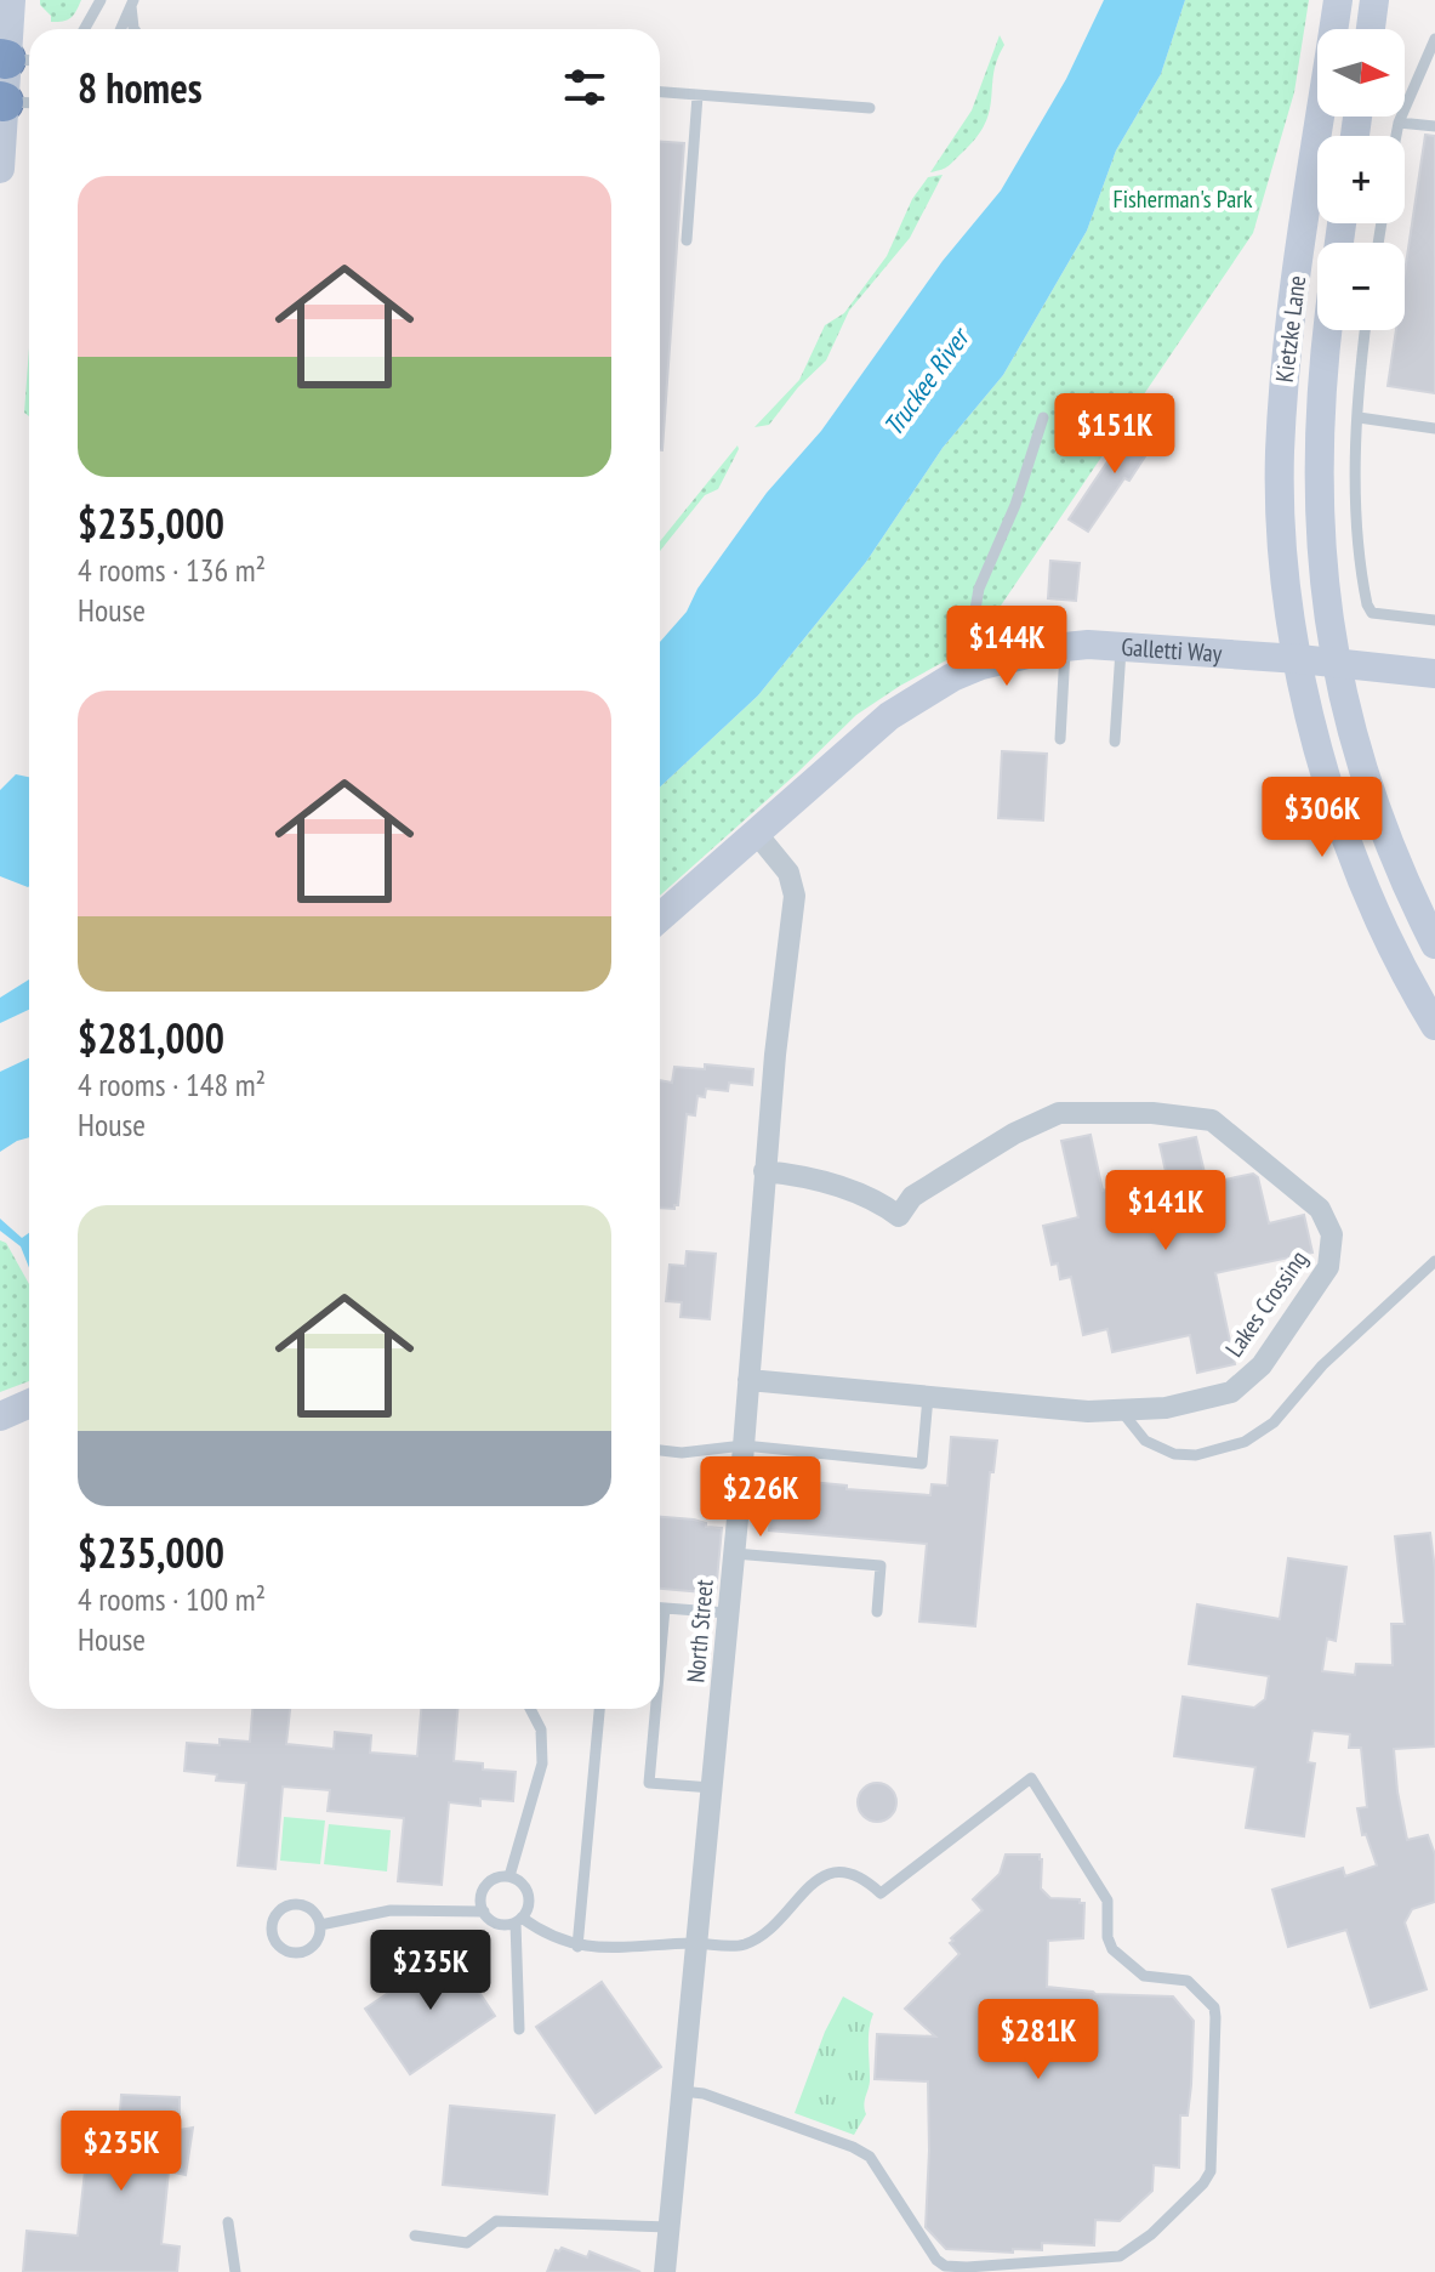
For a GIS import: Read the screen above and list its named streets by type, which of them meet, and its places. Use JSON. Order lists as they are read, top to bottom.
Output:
{
  "streets": {
    "main road": ["Kietzke Lane", "Galletti Way"],
    "street": ["Lakes Crossing", "North Street"]
  },
  "crossings": [
    ["Kietzke Lane", "Galletti Way"],
    ["Galletti Way", "North Street"],
    ["Lakes Crossing", "North Street"]
  ],
  "water": ["Truckee River"],
  "parks": ["Fisherman's Park"],
  "north": "right",
  "page": {
    "map_buttons": ["+", "−"],
    "heading": "8 homes",
    "list": [
      {
        "name": "$235,000",
        "note": "4 rooms · 136 m² · House"
      },
      {
        "name": "$281,000",
        "note": "4 rooms · 148 m² · House"
      },
      {
        "name": "$235,000",
        "note": "4 rooms · 100 m² · House"
      }
    ],
    "price": [
      "$151K",
      "$144K",
      "$306K",
      "$141K",
      "$226K",
      "$235K",
      "$281K",
      "$235K"
    ]
  }
}
